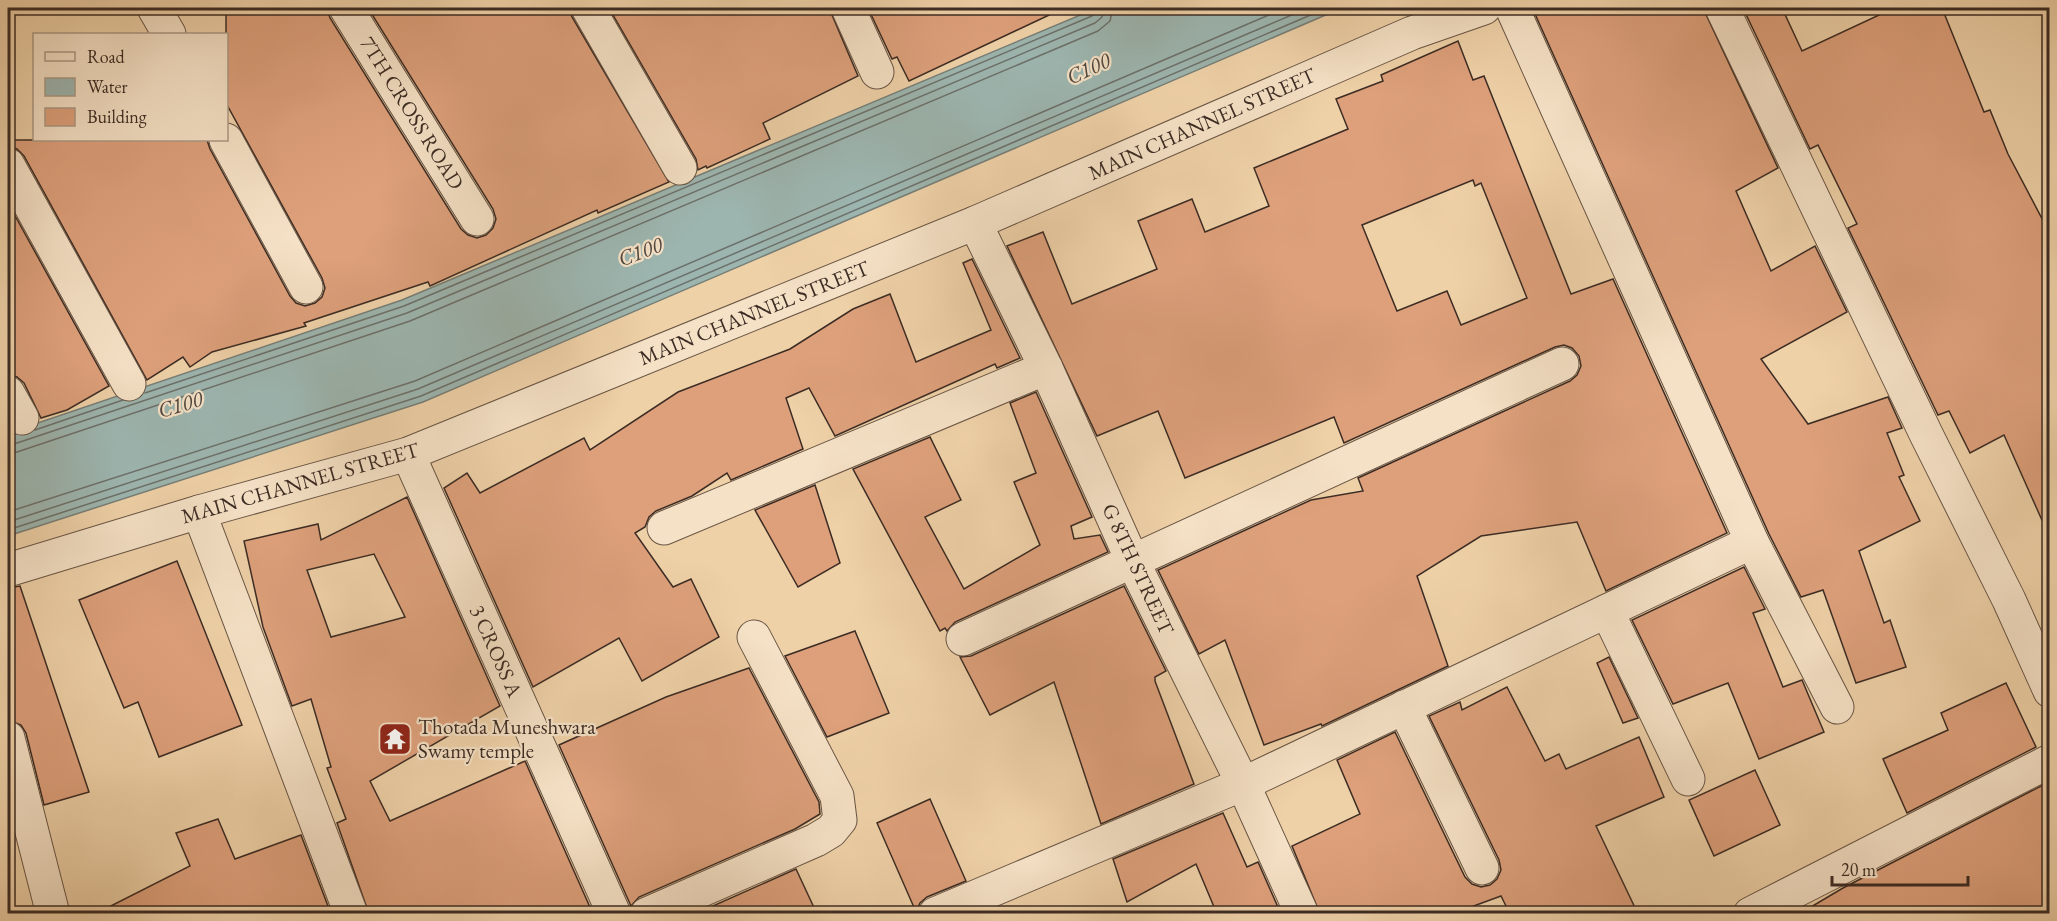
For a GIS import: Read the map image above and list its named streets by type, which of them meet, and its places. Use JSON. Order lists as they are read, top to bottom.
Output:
{
  "streets": {
    "street": [
      "7TH CROSS ROAD",
      "MAIN CHANNEL STREET",
      "G 8TH STREET",
      "3 CROSS A"
    ]
  },
  "crossings": [
    ["MAIN CHANNEL STREET", "G 8TH STREET"],
    ["MAIN CHANNEL STREET", "3 CROSS A"]
  ],
  "water": ["C100"],
  "places": {
    "temple": ["Thotada Muneshwara Swamy temple"]
  },
  "legend": ["Road", "Water", "Building"],
  "scale_bar": "20 m"
}
